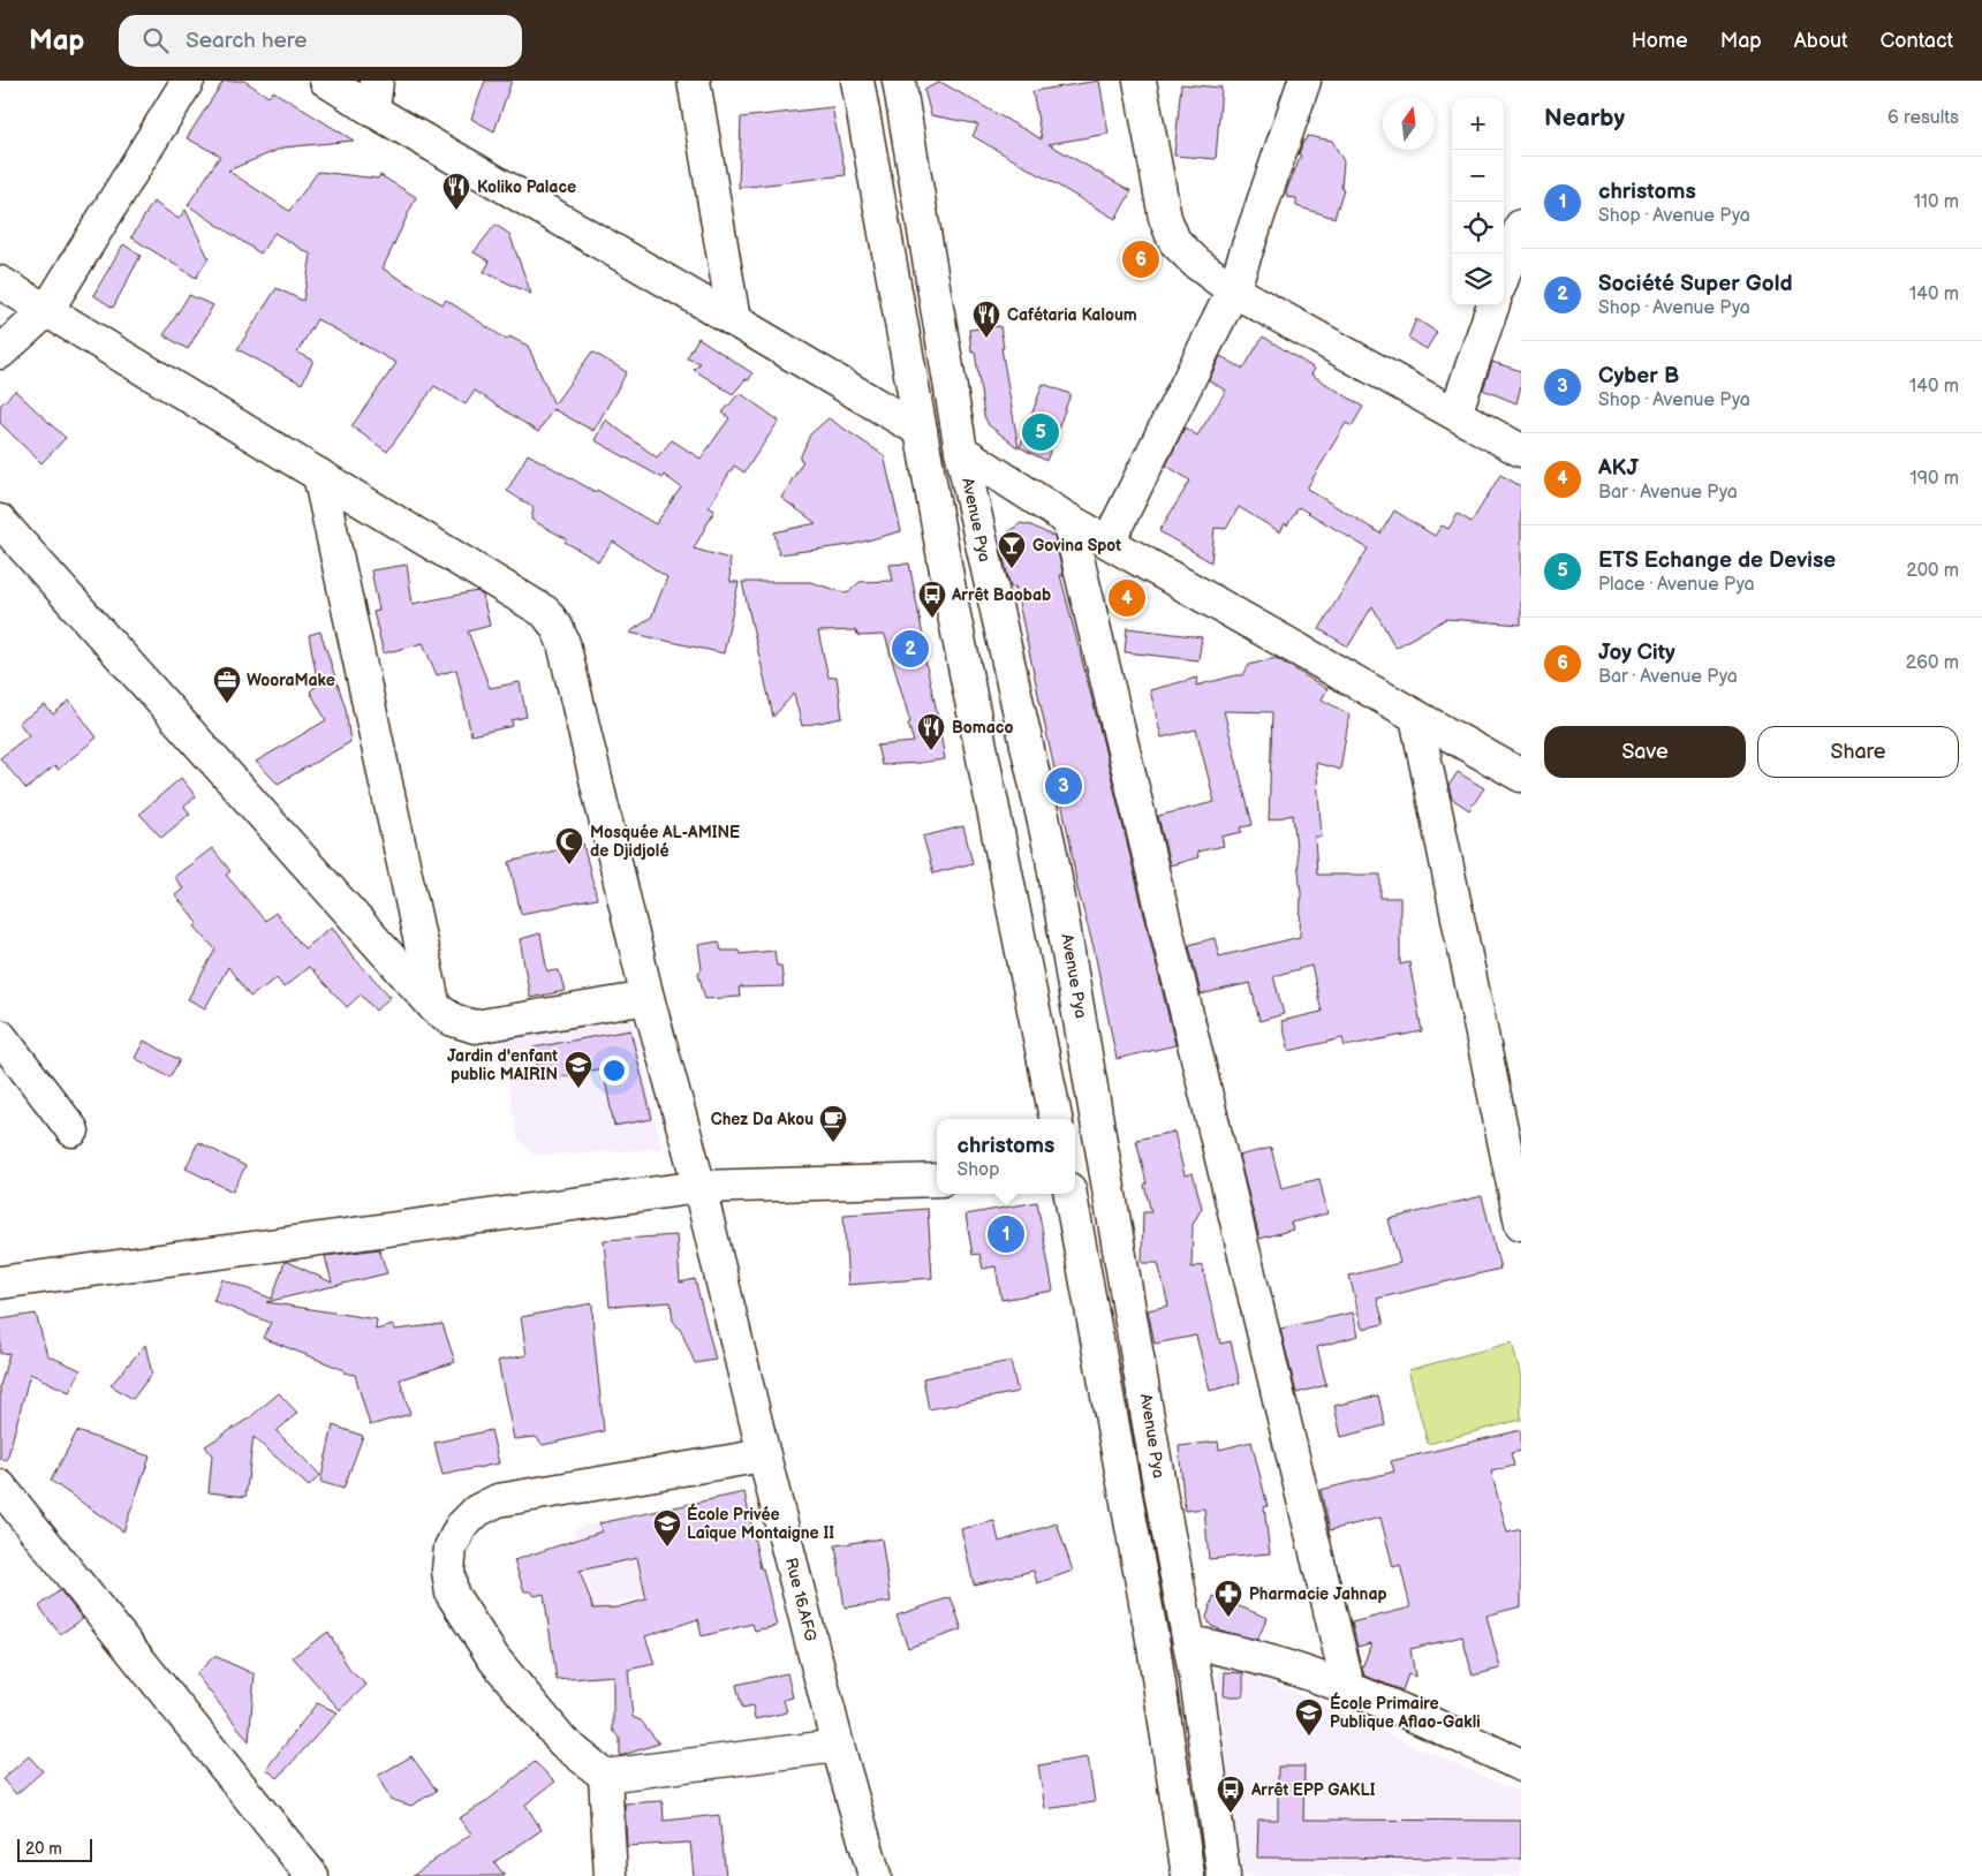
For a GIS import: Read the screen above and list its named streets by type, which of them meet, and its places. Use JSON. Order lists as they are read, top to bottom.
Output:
{
  "streets": {
    "street": ["Avenue Pya", "Rue 16.AFG"]
  },
  "places": {
    "restaurant": ["Koliko Palace", "Cafétaria Kaloum", "Bomaco"],
    "bar": ["Govina Spot"],
    "bus stop": ["Arrêt Baobab", "Arrêt EPP GAKLI"],
    "office": ["WooraMake"],
    "mosque": ["Mosquée AL-AMINE de Djidjolé"],
    "school or university": ["Jardin d'enfant public MAIRIN", "École Privée Laîque Montaigne II", "École Primaire Publique Aflao-Gakli"],
    "cafe": ["Chez Da Akou"],
    "pharmacy": ["Pharmacie Jahnap"]
  },
  "scale_bar": "20 m",
  "north": "top",
  "page": {
    "header": "Map",
    "search": "Search here",
    "nav": [
      "Home",
      "Map",
      "About",
      "Contact"
    ],
    "heading": ["Nearby", "6 results"],
    "map_buttons": ["+", "−"],
    "list": [
      {
        "mark": "1",
        "name": "christoms",
        "note": "Shop · Avenue Pya",
        "value": "110 m"
      },
      {
        "mark": "2",
        "name": "Société Super Gold",
        "note": "Shop · Avenue Pya",
        "value": "140 m"
      },
      {
        "mark": "3",
        "name": "Cyber B",
        "note": "Shop · Avenue Pya",
        "value": "140 m"
      },
      {
        "mark": "4",
        "name": "AKJ",
        "note": "Bar · Avenue Pya",
        "value": "190 m"
      },
      {
        "mark": "5",
        "name": "ETS Echange de Devise",
        "note": "Place · Avenue Pya",
        "value": "200 m"
      },
      {
        "mark": "6",
        "name": "Joy City",
        "note": "Bar · Avenue Pya",
        "value": "260 m"
      }
    ],
    "pins": [
      "6",
      "5",
      "4",
      "2",
      "3",
      "1"
    ],
    "buttons": ["Save", "Share"],
    "popup": ["christoms", "Shop"],
    "scale": "20 m"
  }
}
